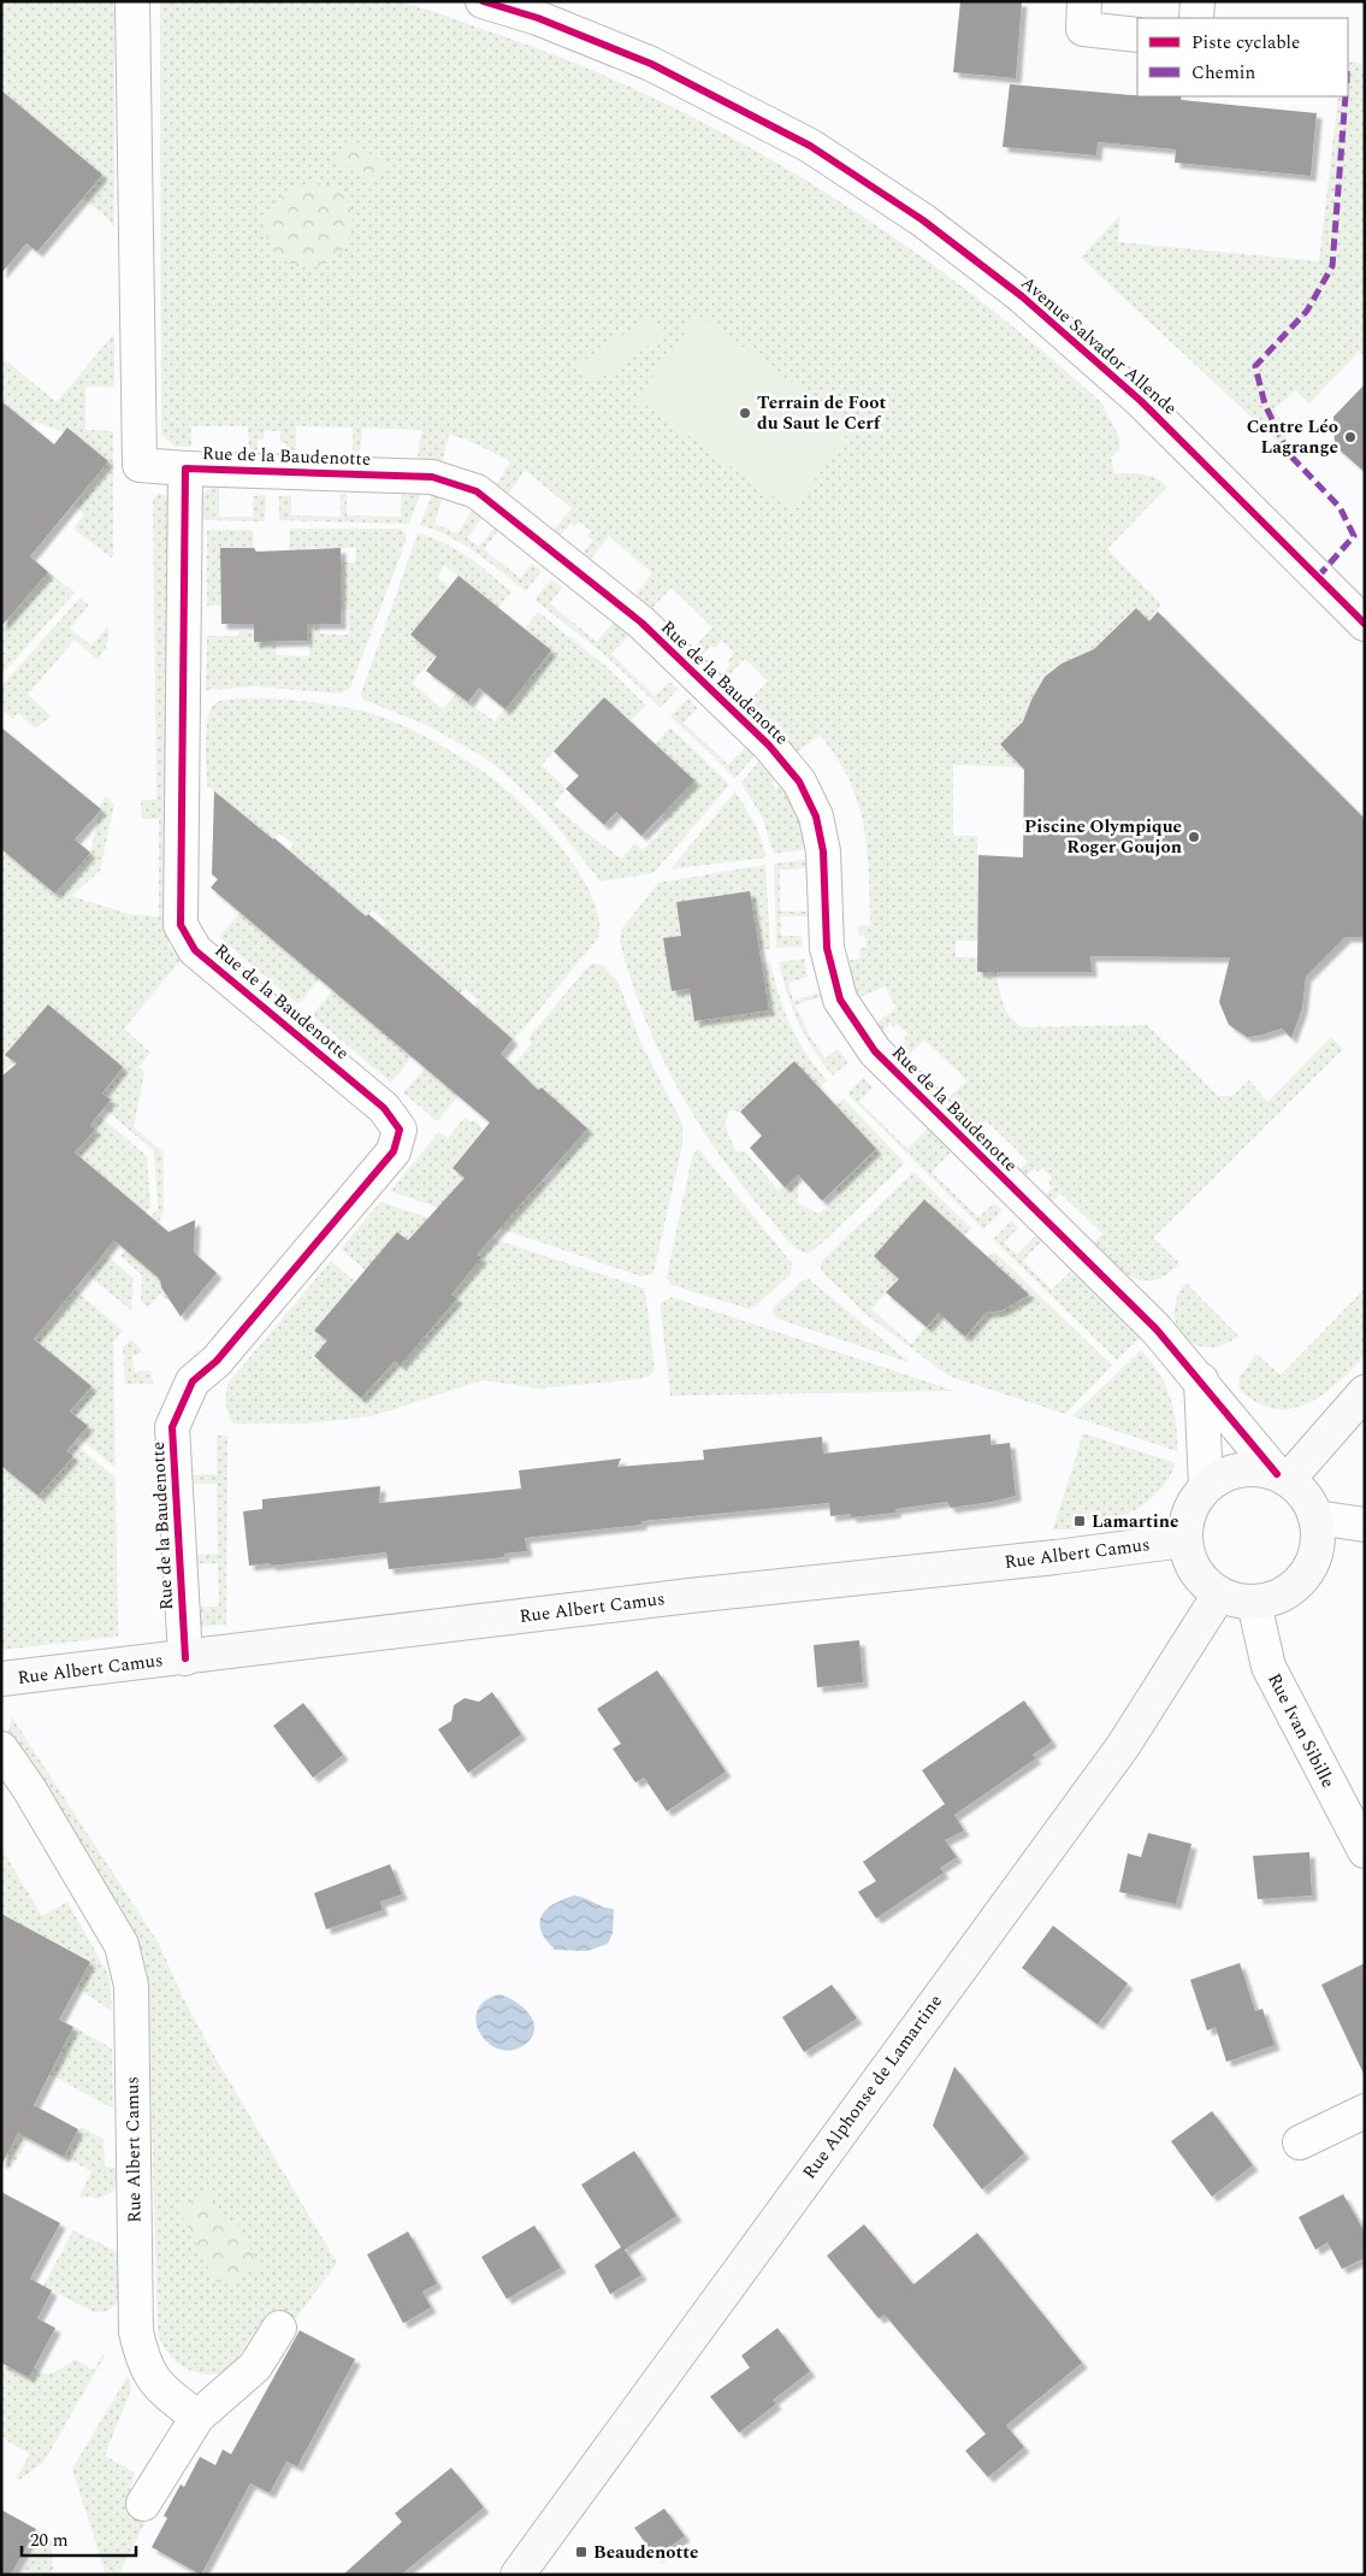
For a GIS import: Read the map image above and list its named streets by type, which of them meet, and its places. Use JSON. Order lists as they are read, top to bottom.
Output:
{
  "streets": {
    "street": [
      "Avenue Salvador Allende",
      "Rue de la Baudenotte",
      "Rue Albert Camus",
      "Rue Ivan Sibille",
      "Rue Alphonse de Lamartine"
    ]
  },
  "crossings": [
    ["Rue de la Baudenotte", "Rue Albert Camus"],
    ["Rue de la Baudenotte", "Rue Ivan Sibille"],
    ["Rue de la Baudenotte", "Rue Alphonse de Lamartine"],
    ["Rue Albert Camus", "Rue Ivan Sibille"],
    ["Rue Albert Camus", "Rue Alphonse de Lamartine"],
    ["Rue Ivan Sibille", "Rue Alphonse de Lamartine"]
  ],
  "places": {
    "other": ["Terrain de Foot du Saut le Cerf", "Centre Léo Lagrange", "Piscine Olympique Roger Goujon"],
    "transit": ["Lamartine", "Beaudenotte"]
  },
  "legend": ["Piste cyclable", "Chemin"],
  "scale_bar": "20 m"
}
